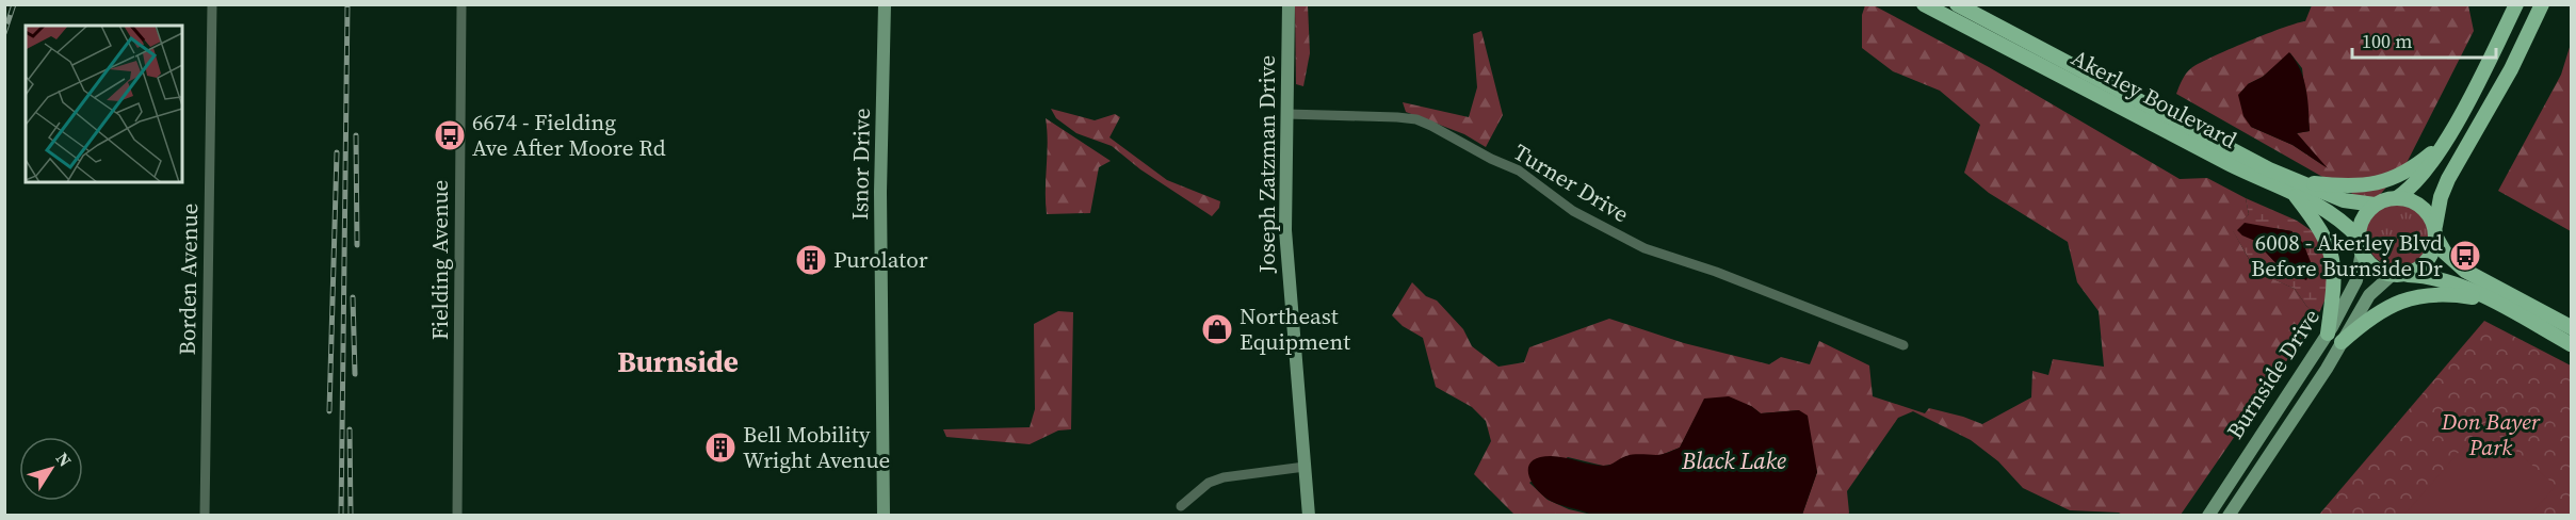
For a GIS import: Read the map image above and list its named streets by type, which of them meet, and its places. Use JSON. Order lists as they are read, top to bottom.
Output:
{
  "streets": {
    "main road": ["Akerley Boulevard"],
    "street": [
      "Isnor Drive",
      "Joseph Zatzman Drive",
      "Turner Drive",
      "Fielding Avenue",
      "Borden Avenue",
      "Burnside Drive"
    ]
  },
  "crossings": [
    ["Akerley Boulevard", "Burnside Drive"],
    ["Joseph Zatzman Drive", "Turner Drive"]
  ],
  "districts": ["Burnside"],
  "water": ["Black Lake"],
  "parks": ["Don Bayer Park"],
  "places": {
    "bus stop": ["6674 - Fielding Ave After Moore Rd", "6008 - Akerley Blvd Before Burnside Dr"],
    "building": ["Purolator", "Bell Mobility Wright Avenue"],
    "shop": ["Northeast Equipment"]
  },
  "scale_bar": "100 m",
  "north": "top right"
}
